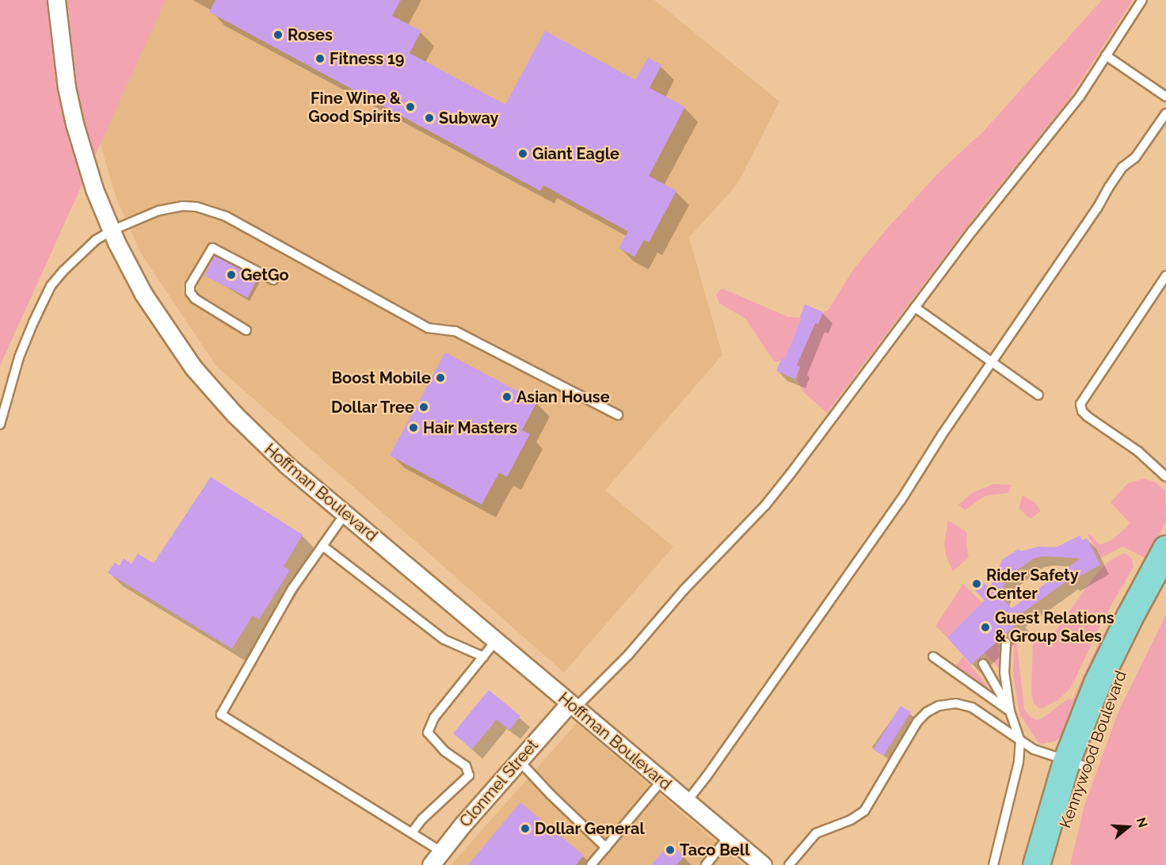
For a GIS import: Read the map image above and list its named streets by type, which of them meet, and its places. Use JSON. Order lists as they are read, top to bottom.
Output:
{
  "streets": {
    "main road": ["Kennywood Boulevard"],
    "street": ["Hoffman Boulevard", "Clonmel Street"]
  },
  "crossings": [
    ["Hoffman Boulevard", "Clonmel Street"]
  ],
  "places": [
    "Roses",
    "Fitness 19",
    "Fine Wine & Good Spirits",
    "Subway",
    "Giant Eagle",
    "GetGo",
    "Boost Mobile",
    "Asian House",
    "Dollar Tree",
    "Hair Masters",
    "Rider Safety Center",
    "Guest Relations & Group Sales",
    "Dollar General",
    "Taco Bell"
  ],
  "north": "right"
}
